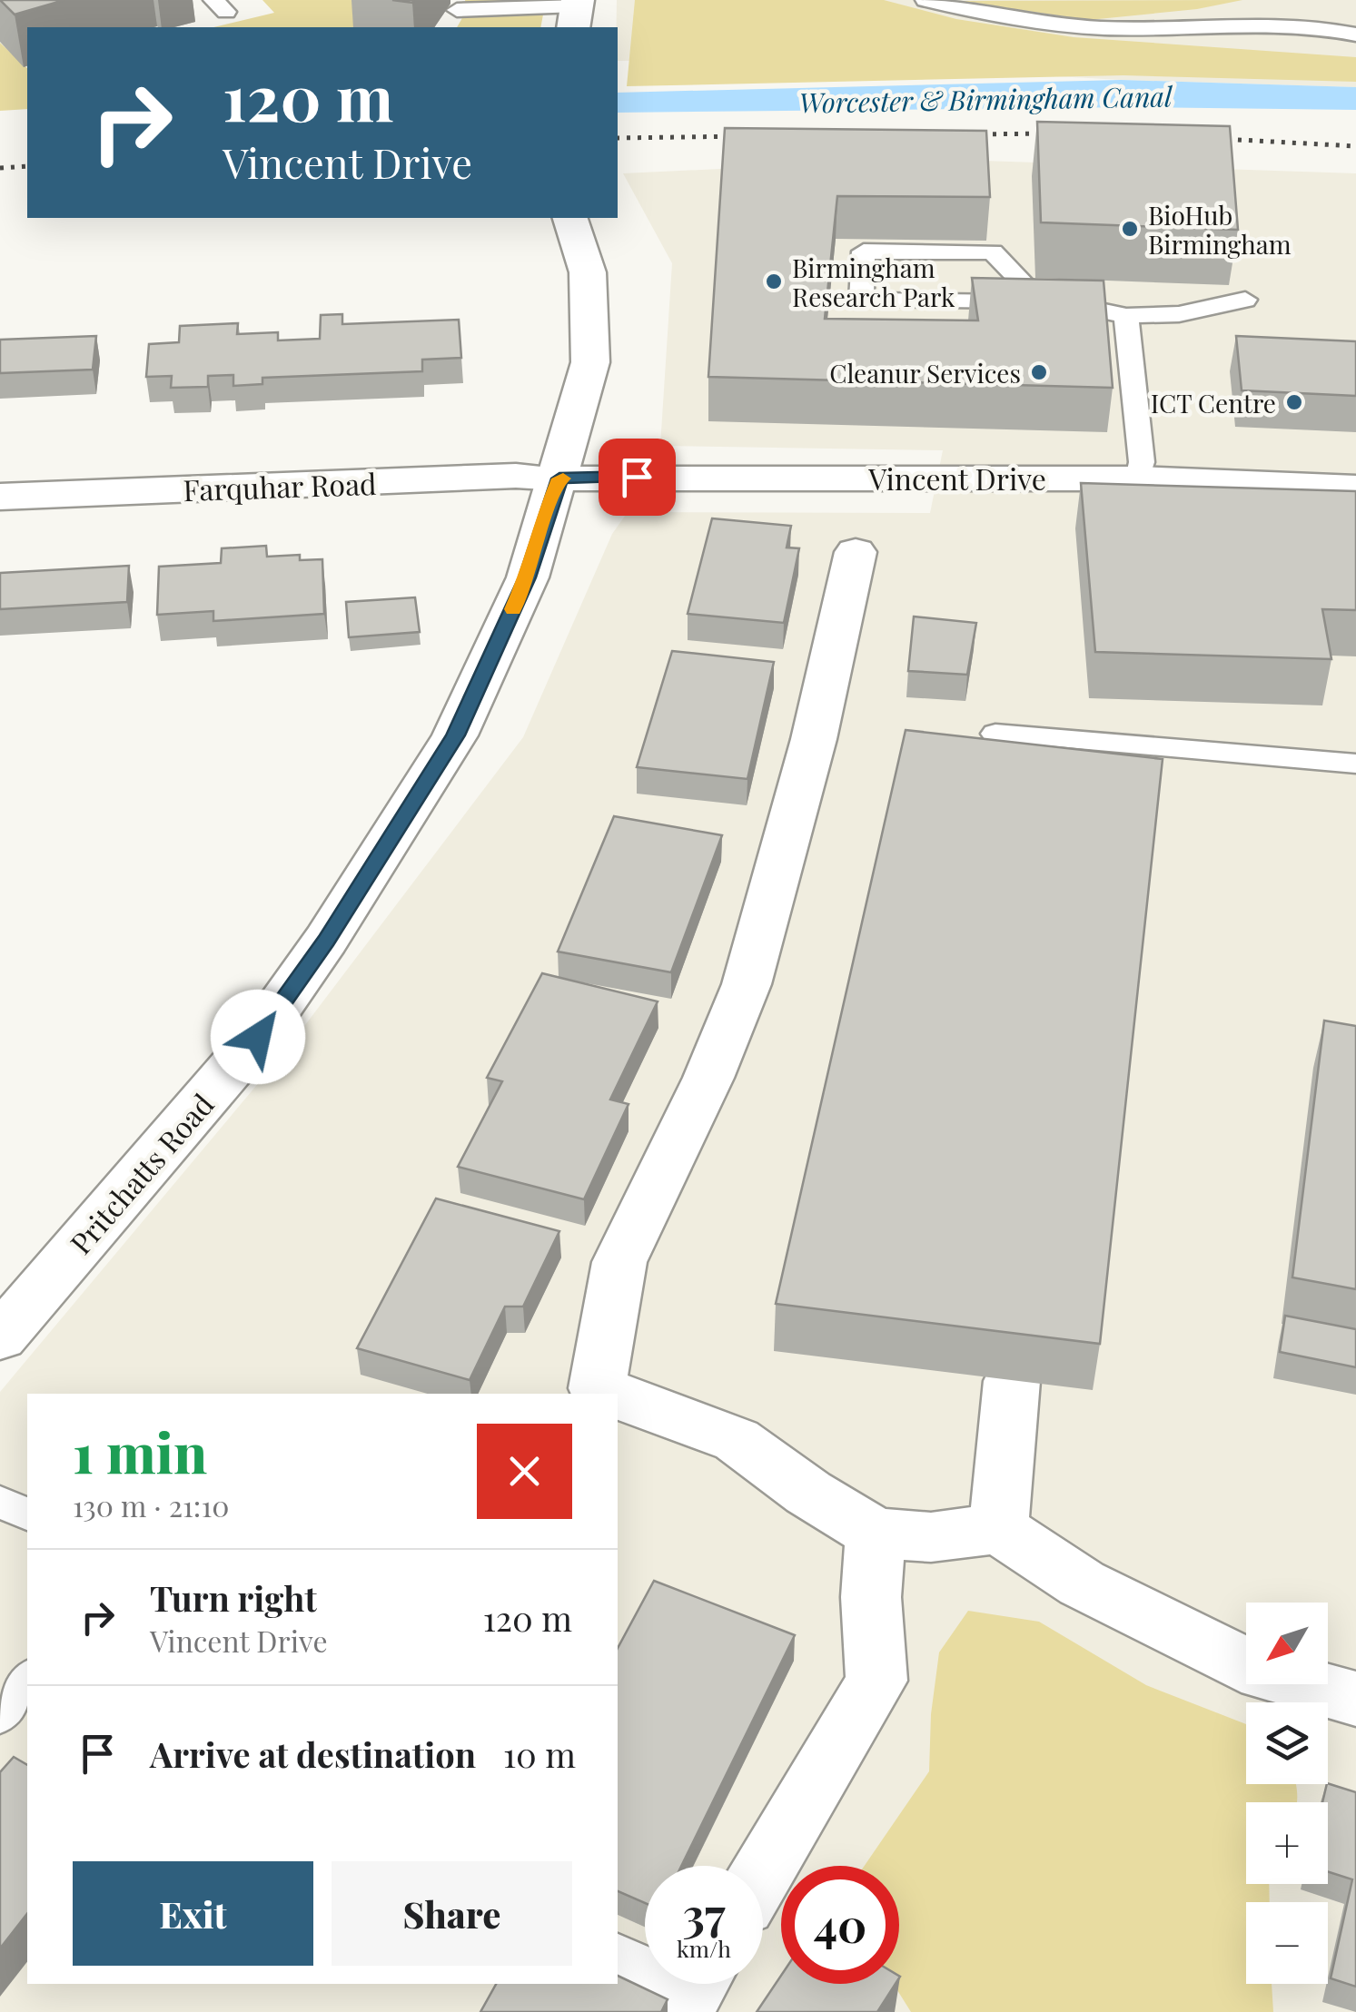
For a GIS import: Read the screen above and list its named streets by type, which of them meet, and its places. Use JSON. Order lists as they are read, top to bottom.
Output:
{
  "streets": {
    "street": ["Vincent Drive", "Farquhar Road", "Pritchatts Road"]
  },
  "crossings": [
    ["Vincent Drive", "Farquhar Road"],
    ["Vincent Drive", "Pritchatts Road"],
    ["Farquhar Road", "Pritchatts Road"]
  ],
  "water": ["Worcester & Birmingham Canal"],
  "places": [
    "BioHub Birmingham",
    "Birmingham Research Park",
    "Cleanur Services",
    "ICT Centre"
  ],
  "north": "bottom left",
  "page": {
    "turn": ["120 m", "Vincent Drive"],
    "heading": ["1 min", "130 m · 21:10"],
    "list": [
      {
        "name": "Turn right",
        "note": "Vincent Drive",
        "value": "120 m"
      },
      {
        "name": "Arrive at destination",
        "value": "10 m"
      }
    ],
    "map_buttons": ["+", "−"],
    "buttons": ["Exit", "Share"],
    "speed": "37 km/h",
    "limit": "40"
  }
}
